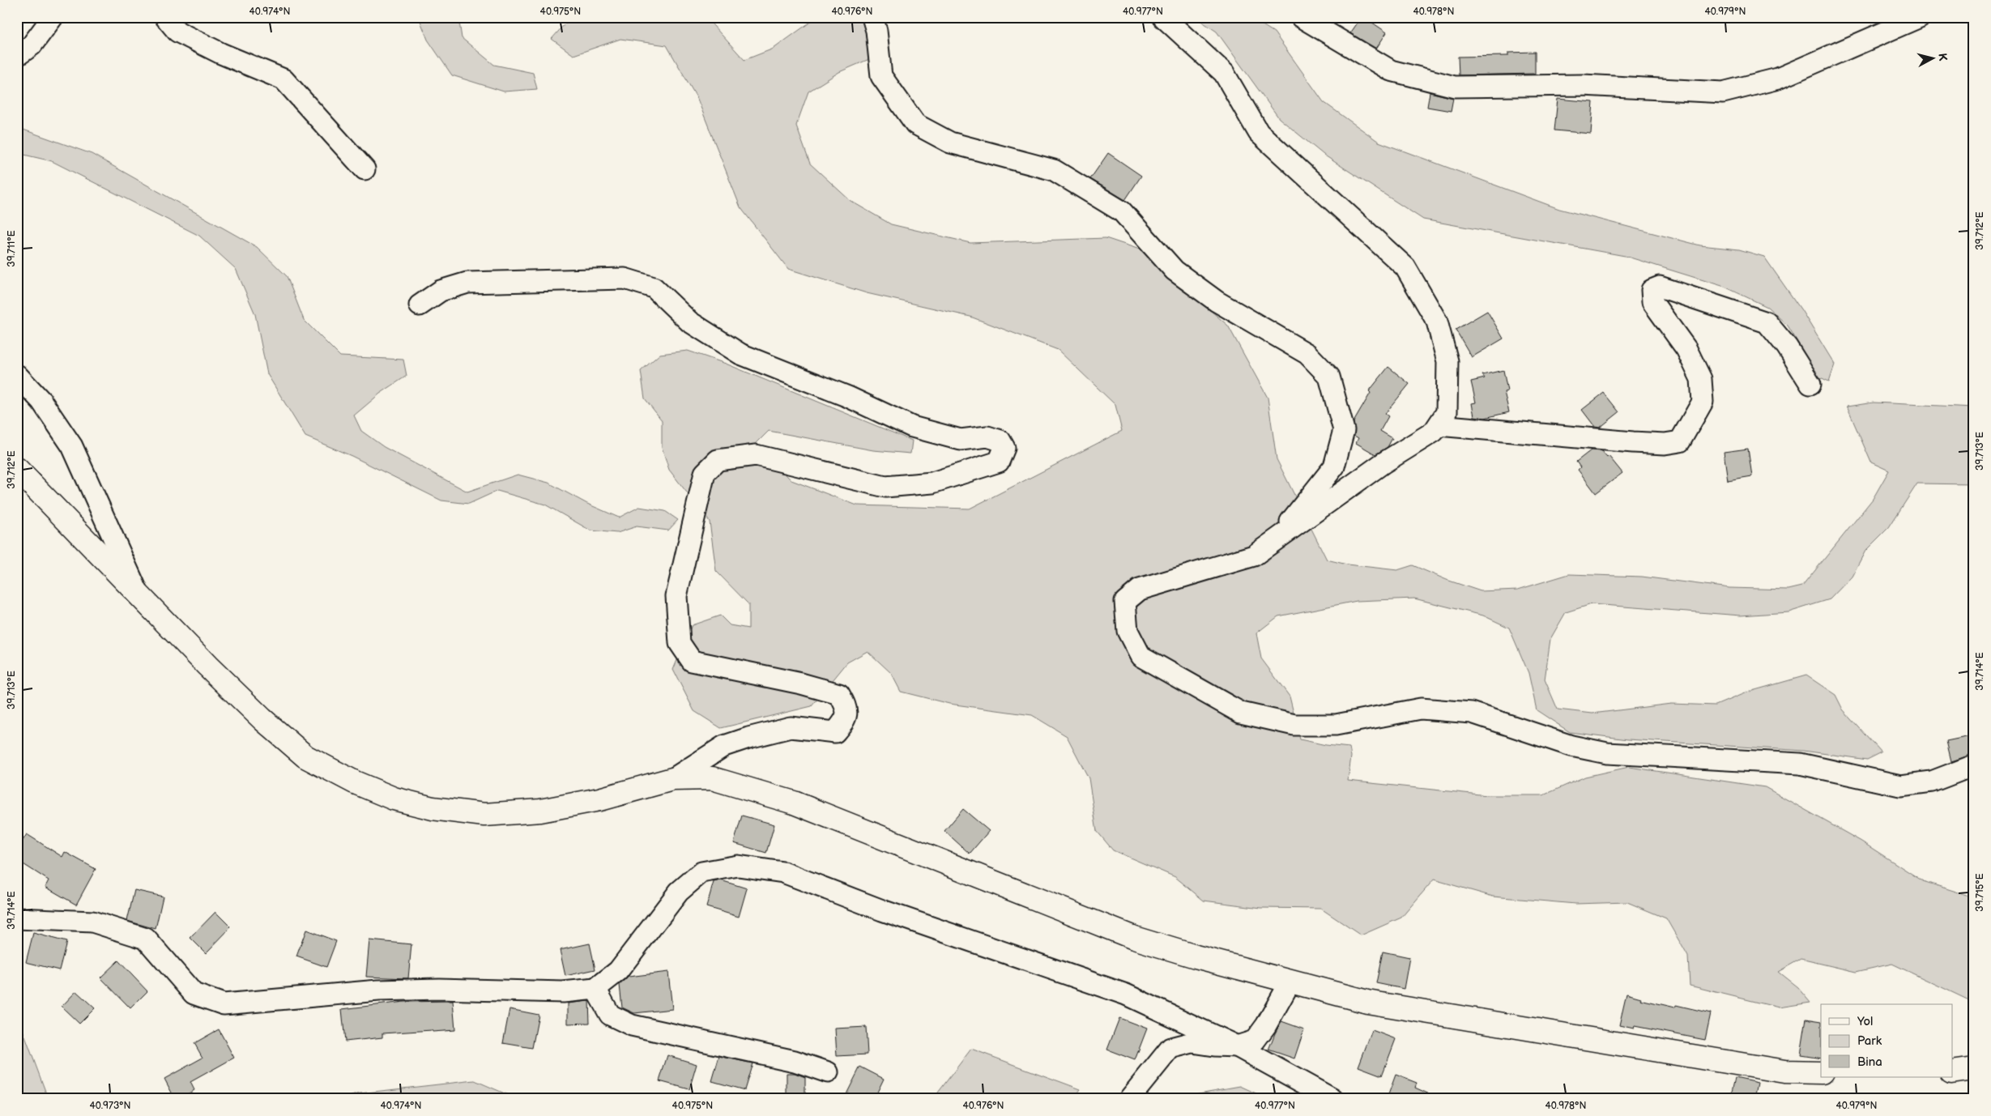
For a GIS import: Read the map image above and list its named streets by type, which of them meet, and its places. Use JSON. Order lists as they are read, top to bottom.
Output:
{
  "legend": ["Yol", "Park", "Bina"],
  "north": "right",
  "coordinates": [
    "40.974°N",
    "40.975°N",
    "40.976°N",
    "40.977°N",
    "40.978°N",
    "40.979°N",
    "39.712°E",
    "39.711°E",
    "39.713°E",
    "39.714°E",
    "39.715°E",
    "40.973°N"
  ]
}
